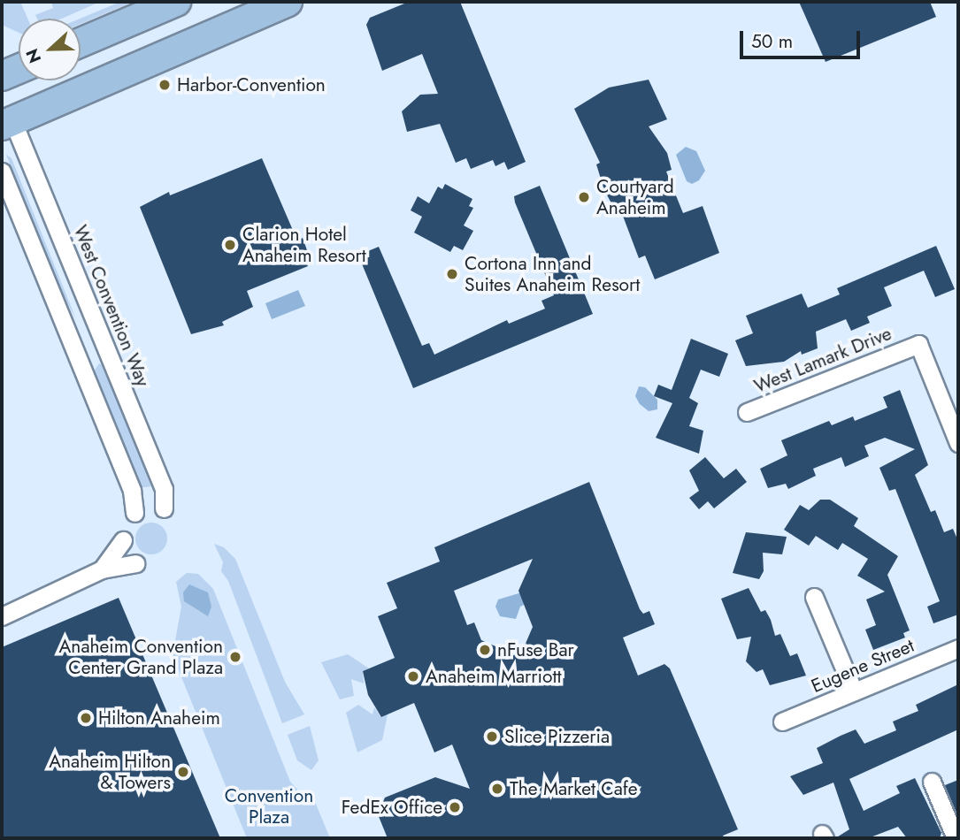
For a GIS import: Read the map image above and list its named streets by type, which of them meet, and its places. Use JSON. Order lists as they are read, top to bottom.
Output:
{
  "streets": {
    "street": ["West Convention Way", "West Lamark Drive", "Eugene Street"]
  },
  "parks": ["Convention Plaza"],
  "places": [
    "Harbor-Convention",
    "Courtyard Anaheim",
    "Clarion Hotel Anaheim Resort",
    "Cortona Inn and Suites Anaheim Resort",
    "nFuse Bar",
    "Anaheim Convention Center Grand Plaza",
    "Anaheim Marriott",
    "Hilton Anaheim",
    "Slice Pizzeria",
    "Anaheim Hilton & Towers",
    "The Market Cafe",
    "FedEx Office"
  ],
  "scale_bar": "50 m",
  "north": "left"
}
